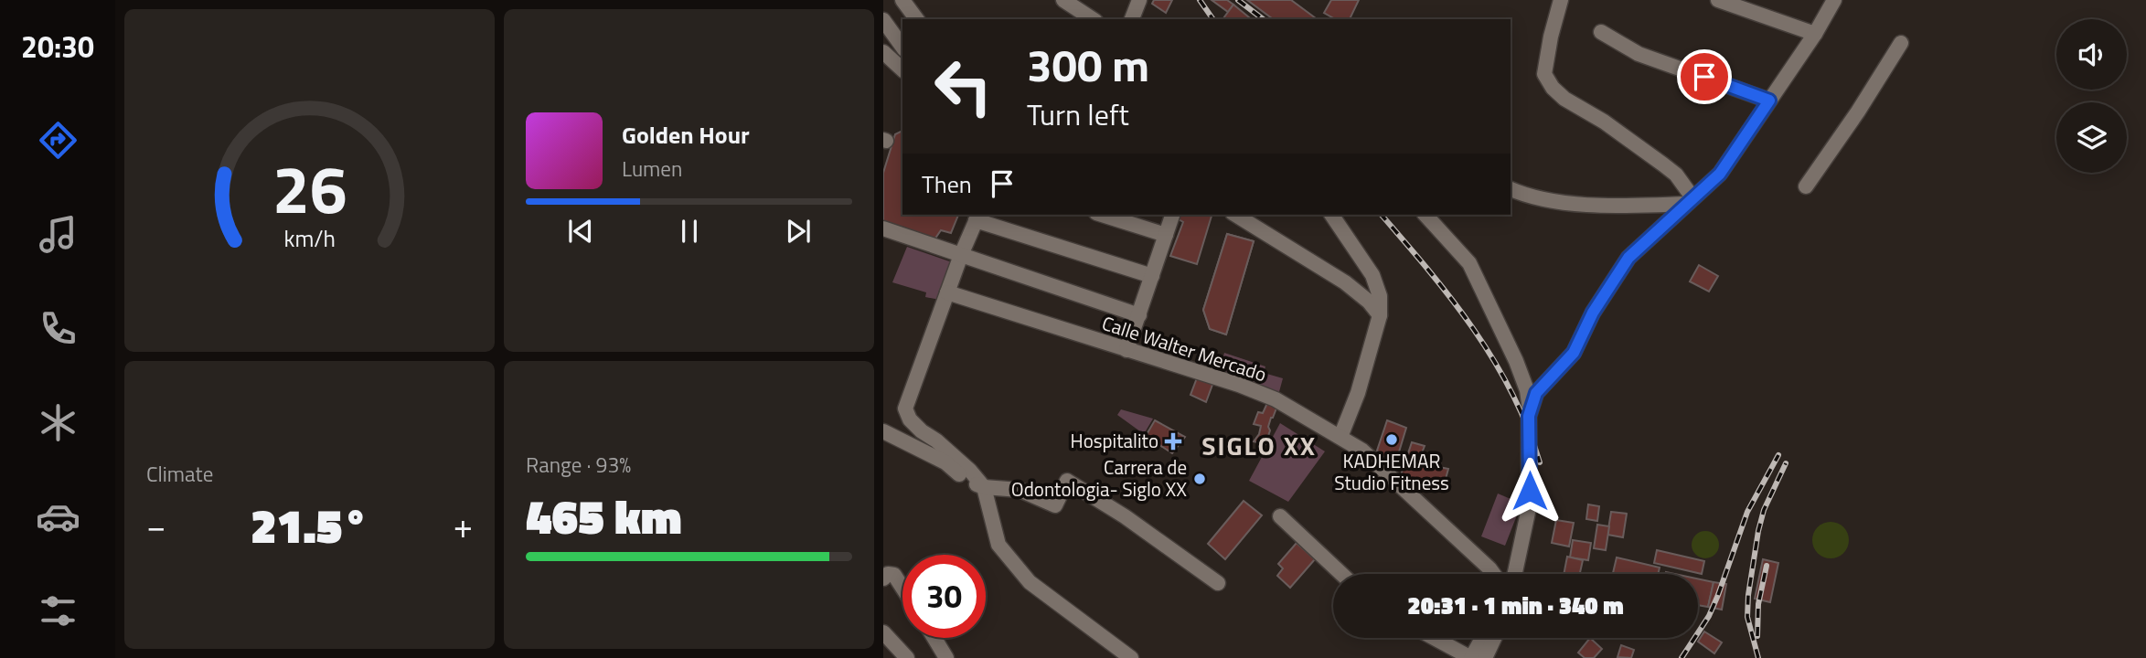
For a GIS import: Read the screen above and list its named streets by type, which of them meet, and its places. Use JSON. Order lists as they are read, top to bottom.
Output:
{
  "streets": {
    "street": ["Calle Walter Mercado"]
  },
  "districts": ["SIGLO XX"],
  "places": {
    "other": ["KADHEMAR Studio Fitness", "Carrera de Odontologia- Siglo XX"],
    "health": ["Hospitalito"]
  },
  "page": {
    "tabs": "20:30",
    "turn": ["300 m", "Turn left"],
    "song": ["Golden Hour", "Lumen"],
    "then": "Then",
    "tile": [
      "Climate",
      ["Range · 93%", "465 km"]
    ],
    "heat": ["−", "21.5°", "+"],
    "limit": "30",
    "trip": "20:31 · 1 min · 340 m",
    "gauge": ["26", "km/h"]
  }
}
